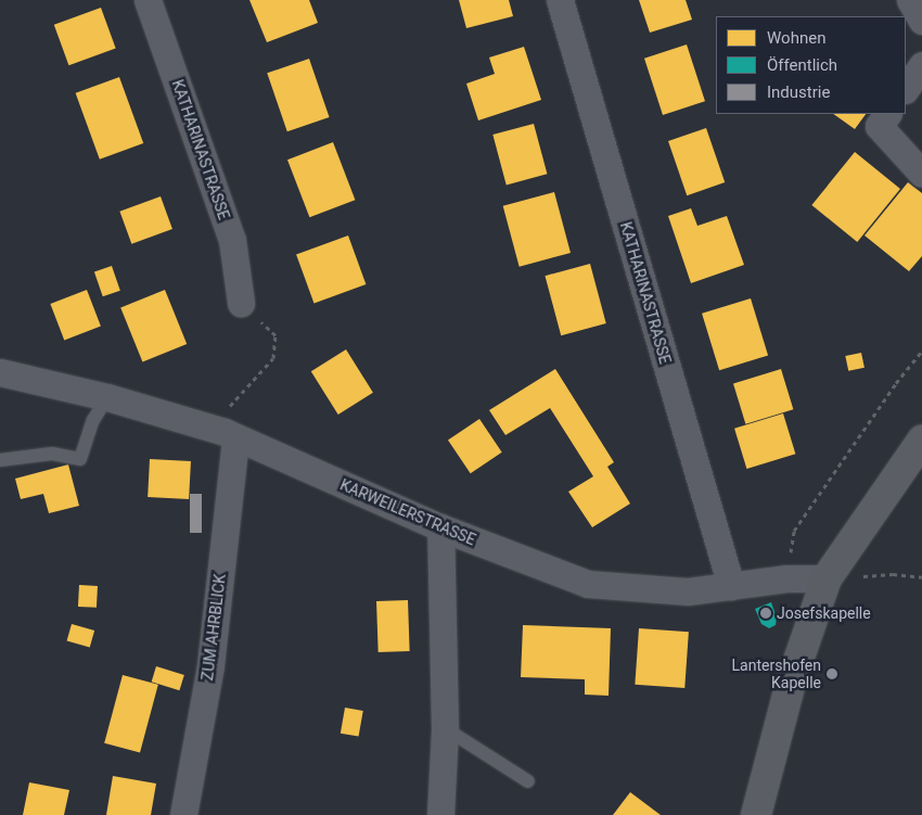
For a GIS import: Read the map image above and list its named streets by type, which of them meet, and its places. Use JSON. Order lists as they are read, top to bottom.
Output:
{
  "streets": {
    "street": ["KATHARINASTRASSE", "KARWEILERSTRASSE", "ZUM AHRBLICK"]
  },
  "crossings": [
    ["KATHARINASTRASSE", "KARWEILERSTRASSE"],
    ["KARWEILERSTRASSE", "ZUM AHRBLICK"]
  ],
  "places": ["Josefskapelle", "Lantershofen Kapelle"],
  "legend": ["Wohnen", "Öffentlich", "Industrie"]
}
